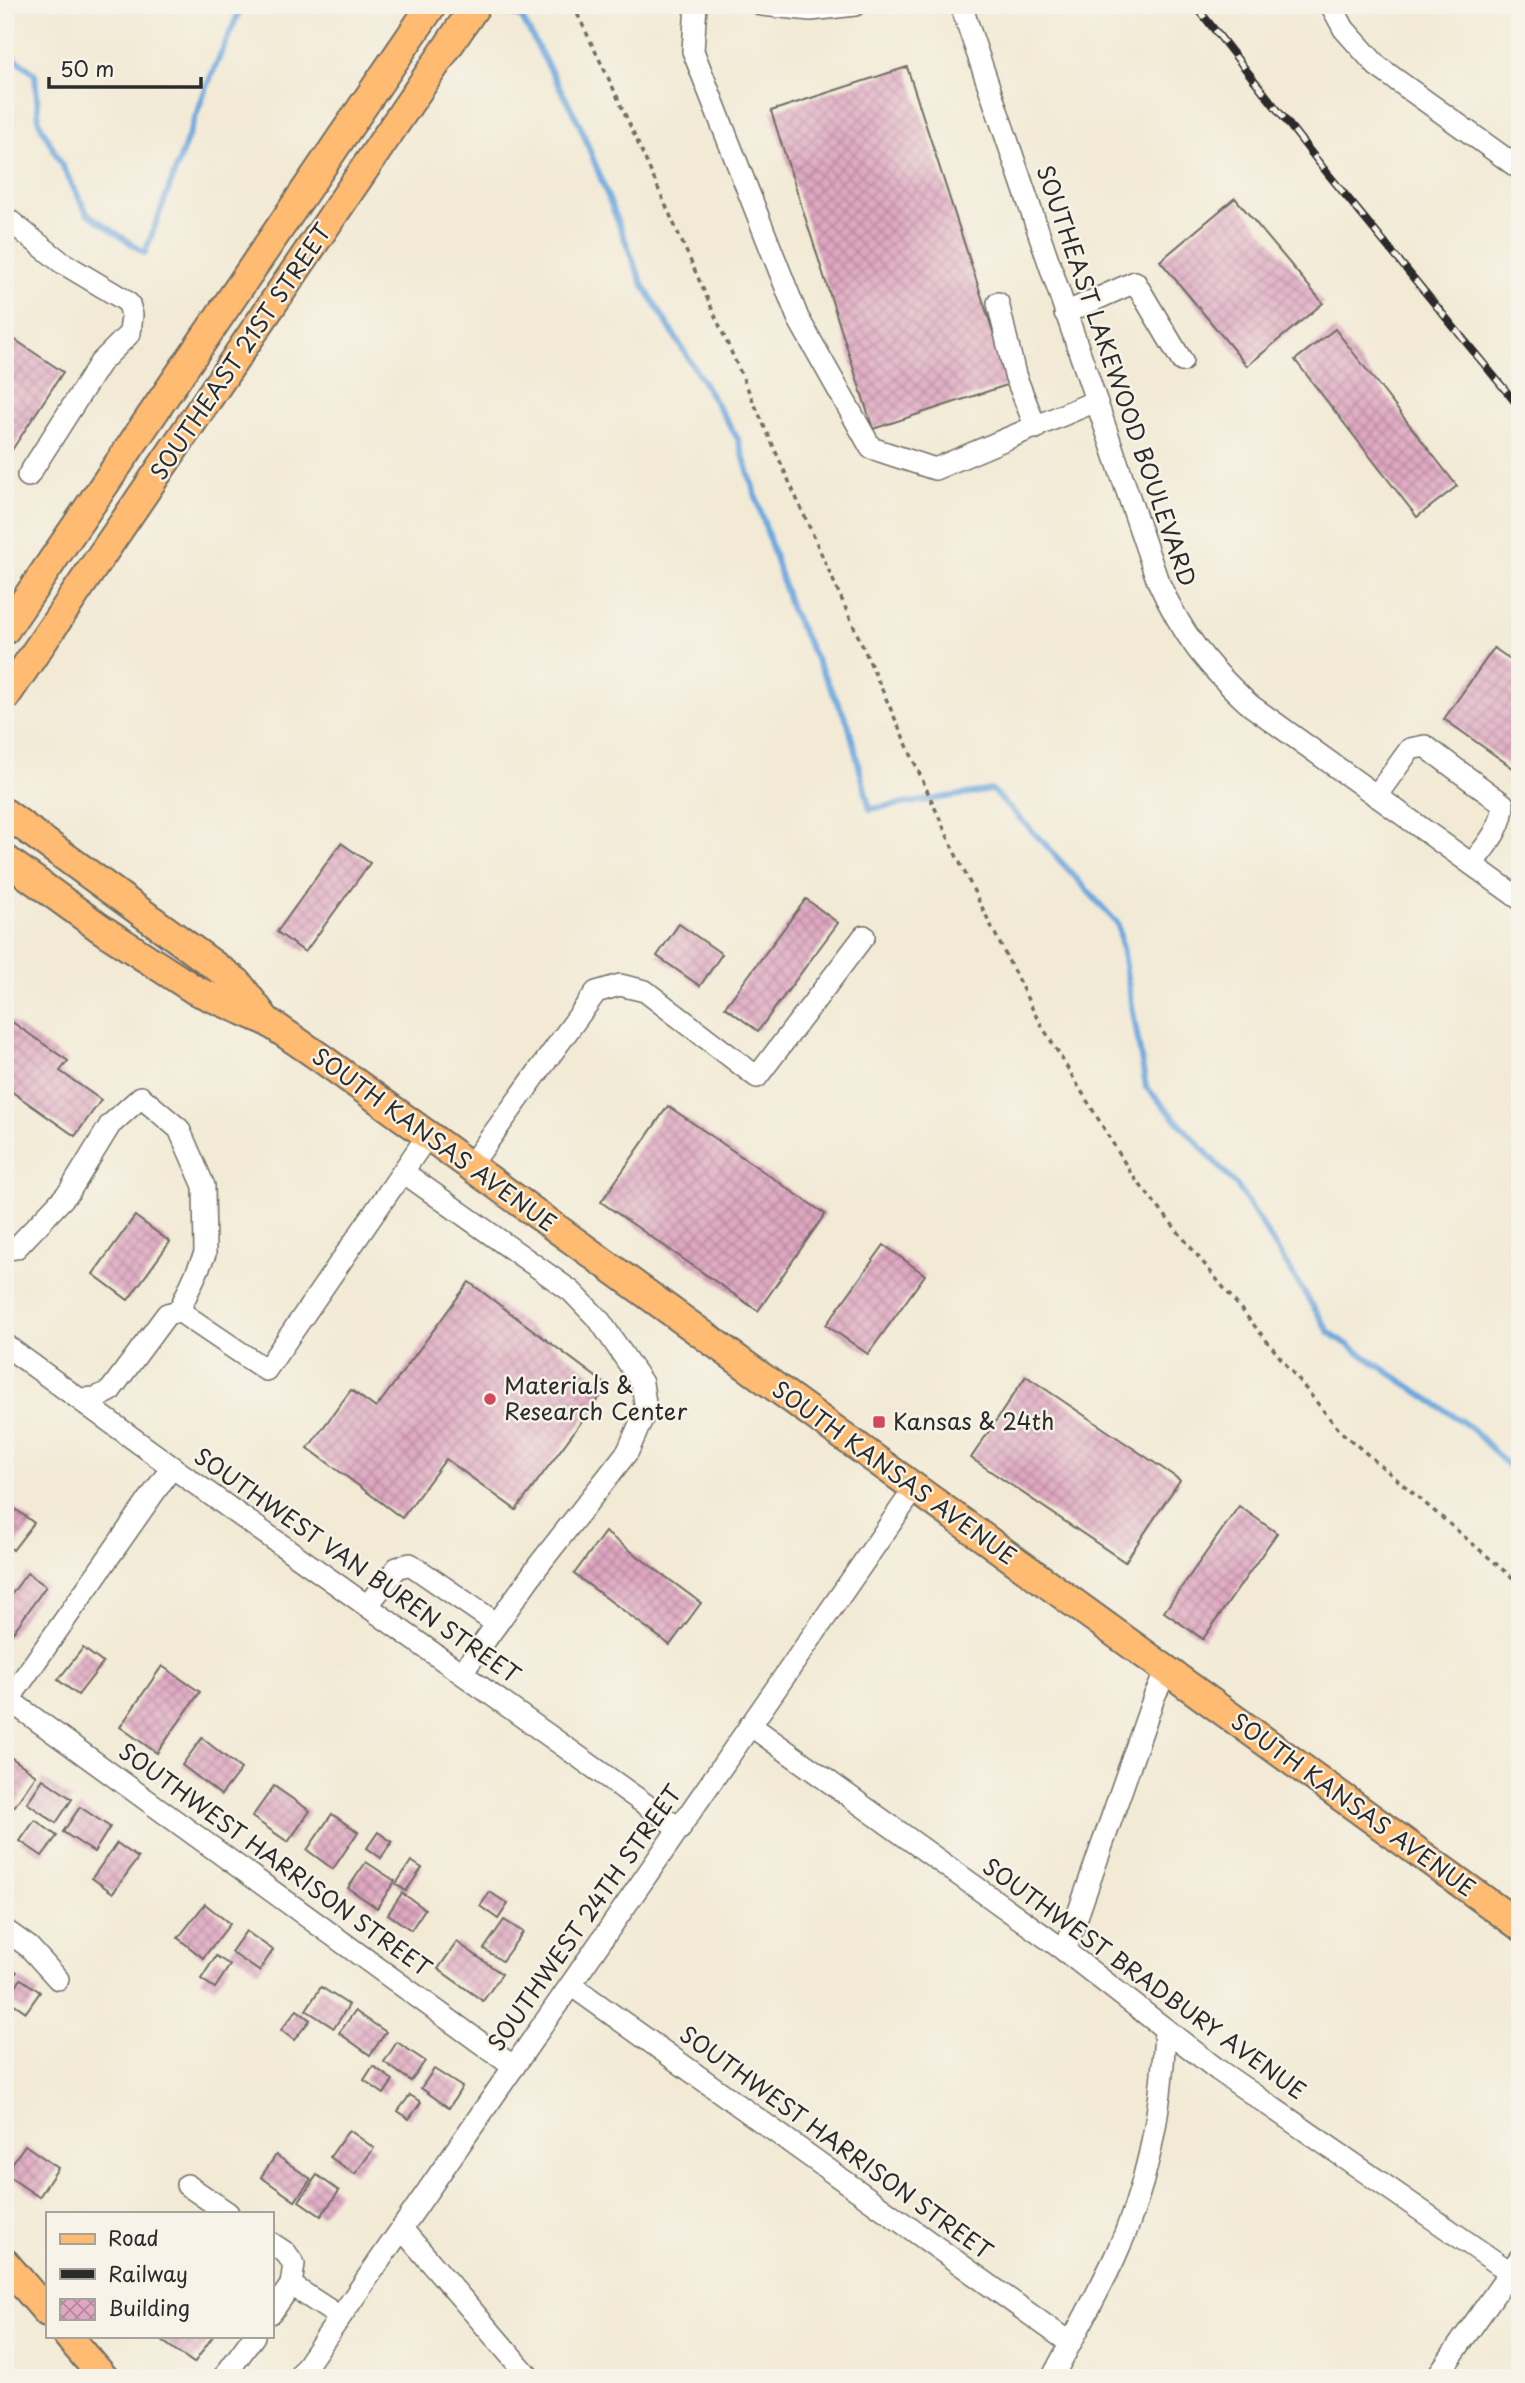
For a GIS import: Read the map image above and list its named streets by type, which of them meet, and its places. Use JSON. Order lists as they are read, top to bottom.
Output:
{
  "streets": {
    "main road": ["SOUTHEAST 21ST STREET", "SOUTH KANSAS AVENUE"],
    "street": [
      "SOUTHEAST LAKEWOOD BOULEVARD",
      "SOUTHWEST VAN BUREN STREET",
      "SOUTHWEST HARRISON STREET",
      "SOUTHWEST 24TH STREET",
      "SOUTHWEST BRADBURY AVENUE"
    ]
  },
  "crossings": [
    ["SOUTH KANSAS AVENUE", "SOUTHWEST 24TH STREET"],
    ["SOUTHWEST VAN BUREN STREET", "SOUTHWEST 24TH STREET"],
    ["SOUTHWEST HARRISON STREET", "SOUTHWEST 24TH STREET"],
    ["SOUTHWEST 24TH STREET", "SOUTHWEST BRADBURY AVENUE"]
  ],
  "places": {
    "other": ["Materials & Research Center"],
    "transit": ["Kansas & 24th"]
  },
  "legend": ["Road", "Railway", "Building"],
  "scale_bar": "50 m"
}
